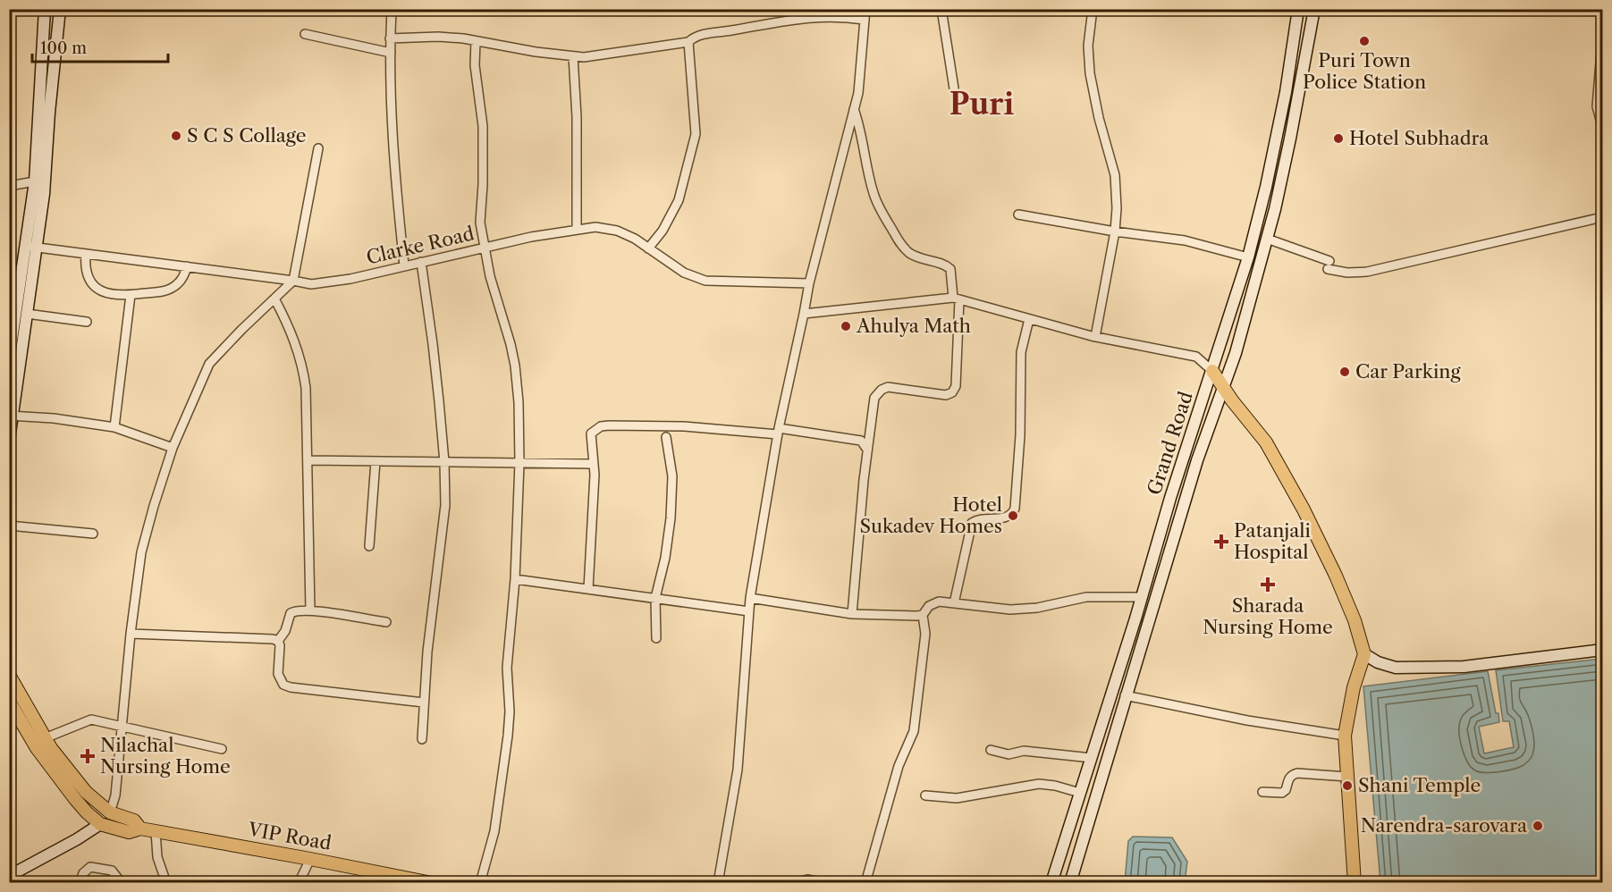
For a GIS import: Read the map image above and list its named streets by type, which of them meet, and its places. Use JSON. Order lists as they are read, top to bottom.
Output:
{
  "streets": {
    "main road": ["Grand Road", "VIP Road"],
    "street": ["Clarke Road"]
  },
  "districts": ["Puri"],
  "places": {
    "other": [
      "Puri Town Police Station",
      "S C S Collage",
      "Hotel Subhadra",
      "Ahulya Math",
      "Car Parking",
      "Hotel Sukadev Homes",
      "Shani Temple",
      "Narendra-sarovara"
    ],
    "health": ["Patanjali Hospital", "Sharada Nursing Home", "Nilachal Nursing Home"]
  },
  "scale_bar": "100 m"
}
